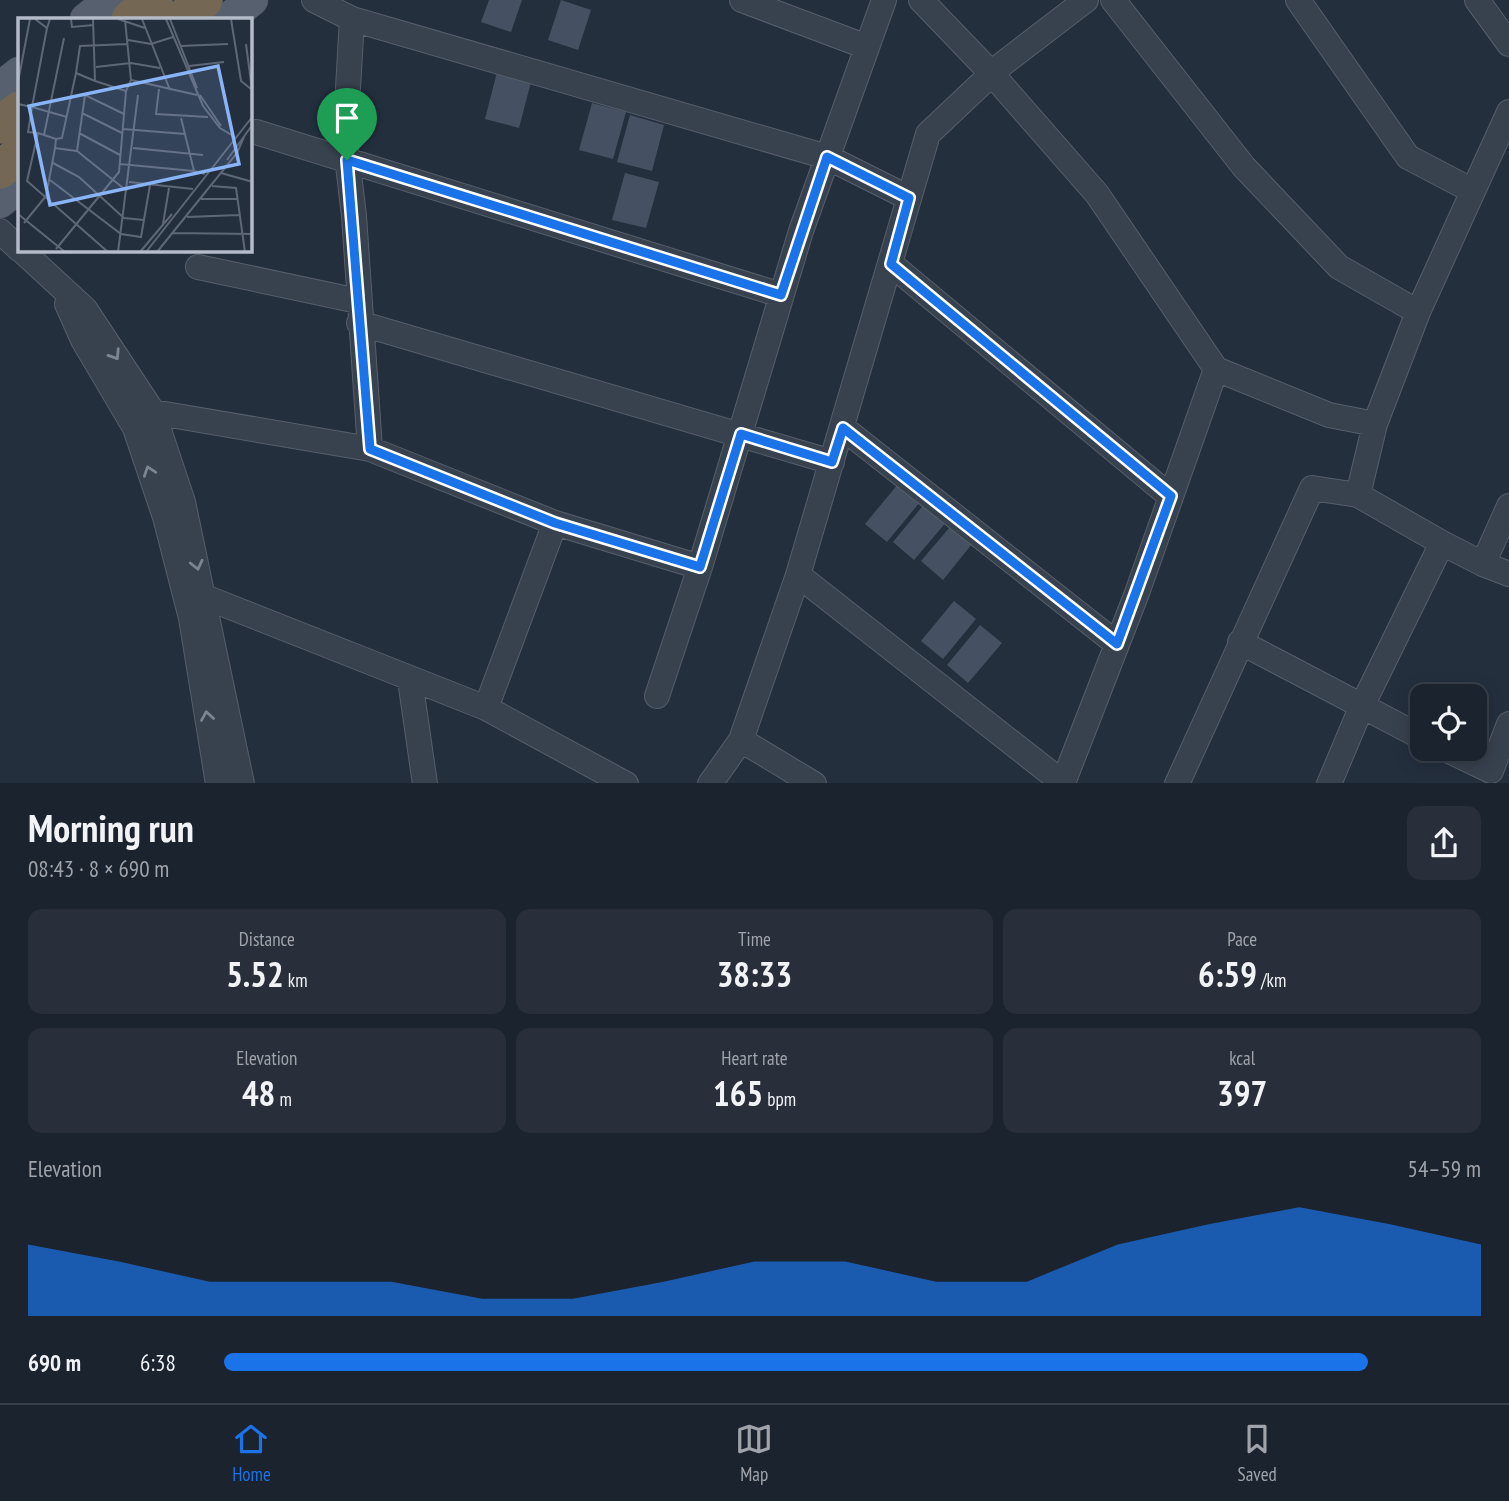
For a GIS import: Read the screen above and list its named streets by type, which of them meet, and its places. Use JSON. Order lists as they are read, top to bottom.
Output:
{
  "page": {
    "heading": ["Morning run", "08:43 · 8 × 690 m"],
    "stats": [
      ["Distance", "5.52 km"],
      ["Time", "38:33"],
      ["Pace", "6:59 /km"],
      ["Elevation", "48 m"],
      ["Heart rate", "165 bpm"],
      ["kcal", "397"]
    ],
    "chart": ["Elevation", "54–59 m"],
    "list": [
      {
        "name": "690 m",
        "note": "6:38"
      }
    ],
    "tabs": ["Home", "Map", "Saved"]
  }
}
